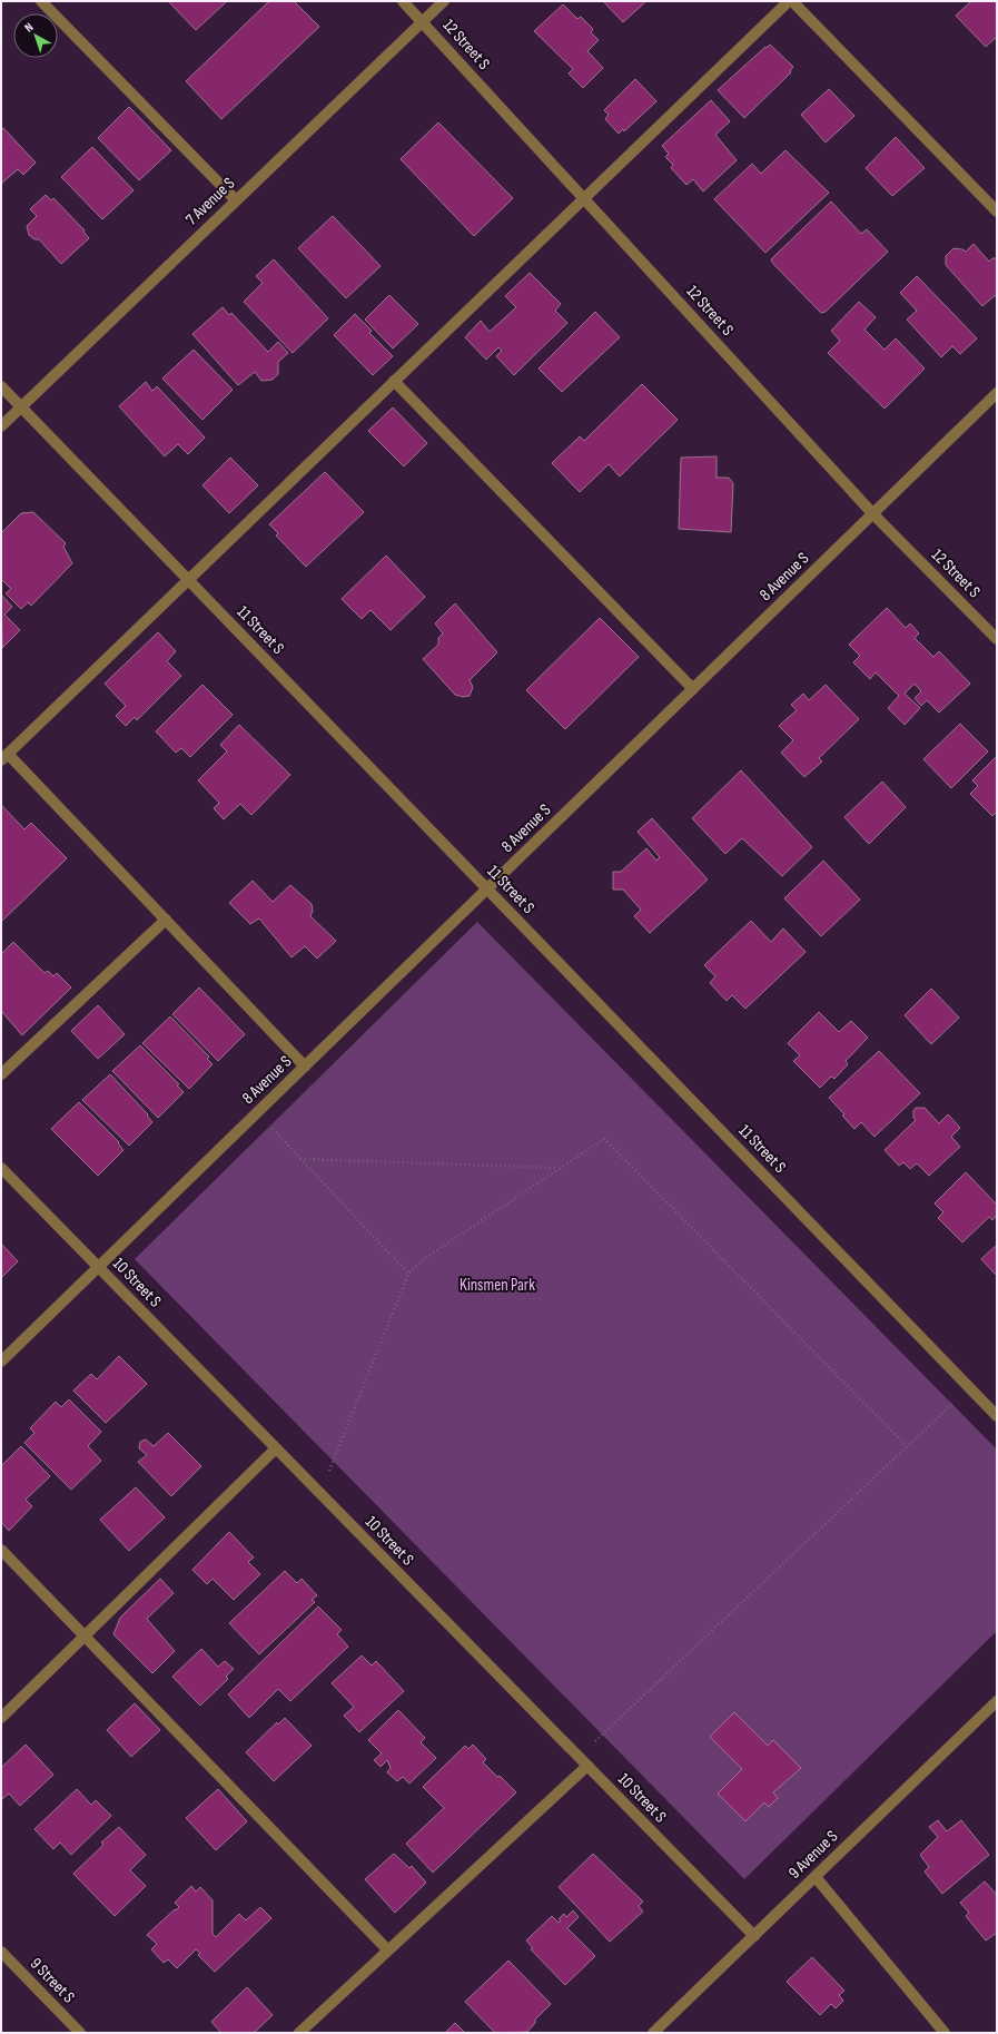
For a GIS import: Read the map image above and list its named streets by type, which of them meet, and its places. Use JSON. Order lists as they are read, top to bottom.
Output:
{
  "streets": {
    "street": [
      "12 Street S",
      "7 Avenue S",
      "8 Avenue S",
      "11 Street S",
      "10 Street S",
      "9 Avenue S",
      "9 Street S"
    ]
  },
  "crossings": [
    ["12 Street S", "7 Avenue S"],
    ["12 Street S", "8 Avenue S"],
    ["7 Avenue S", "11 Street S"],
    ["8 Avenue S", "11 Street S"],
    ["8 Avenue S", "10 Street S"],
    ["10 Street S", "9 Avenue S"]
  ],
  "parks": ["Kinsmen Park"],
  "north": "top left"
}
